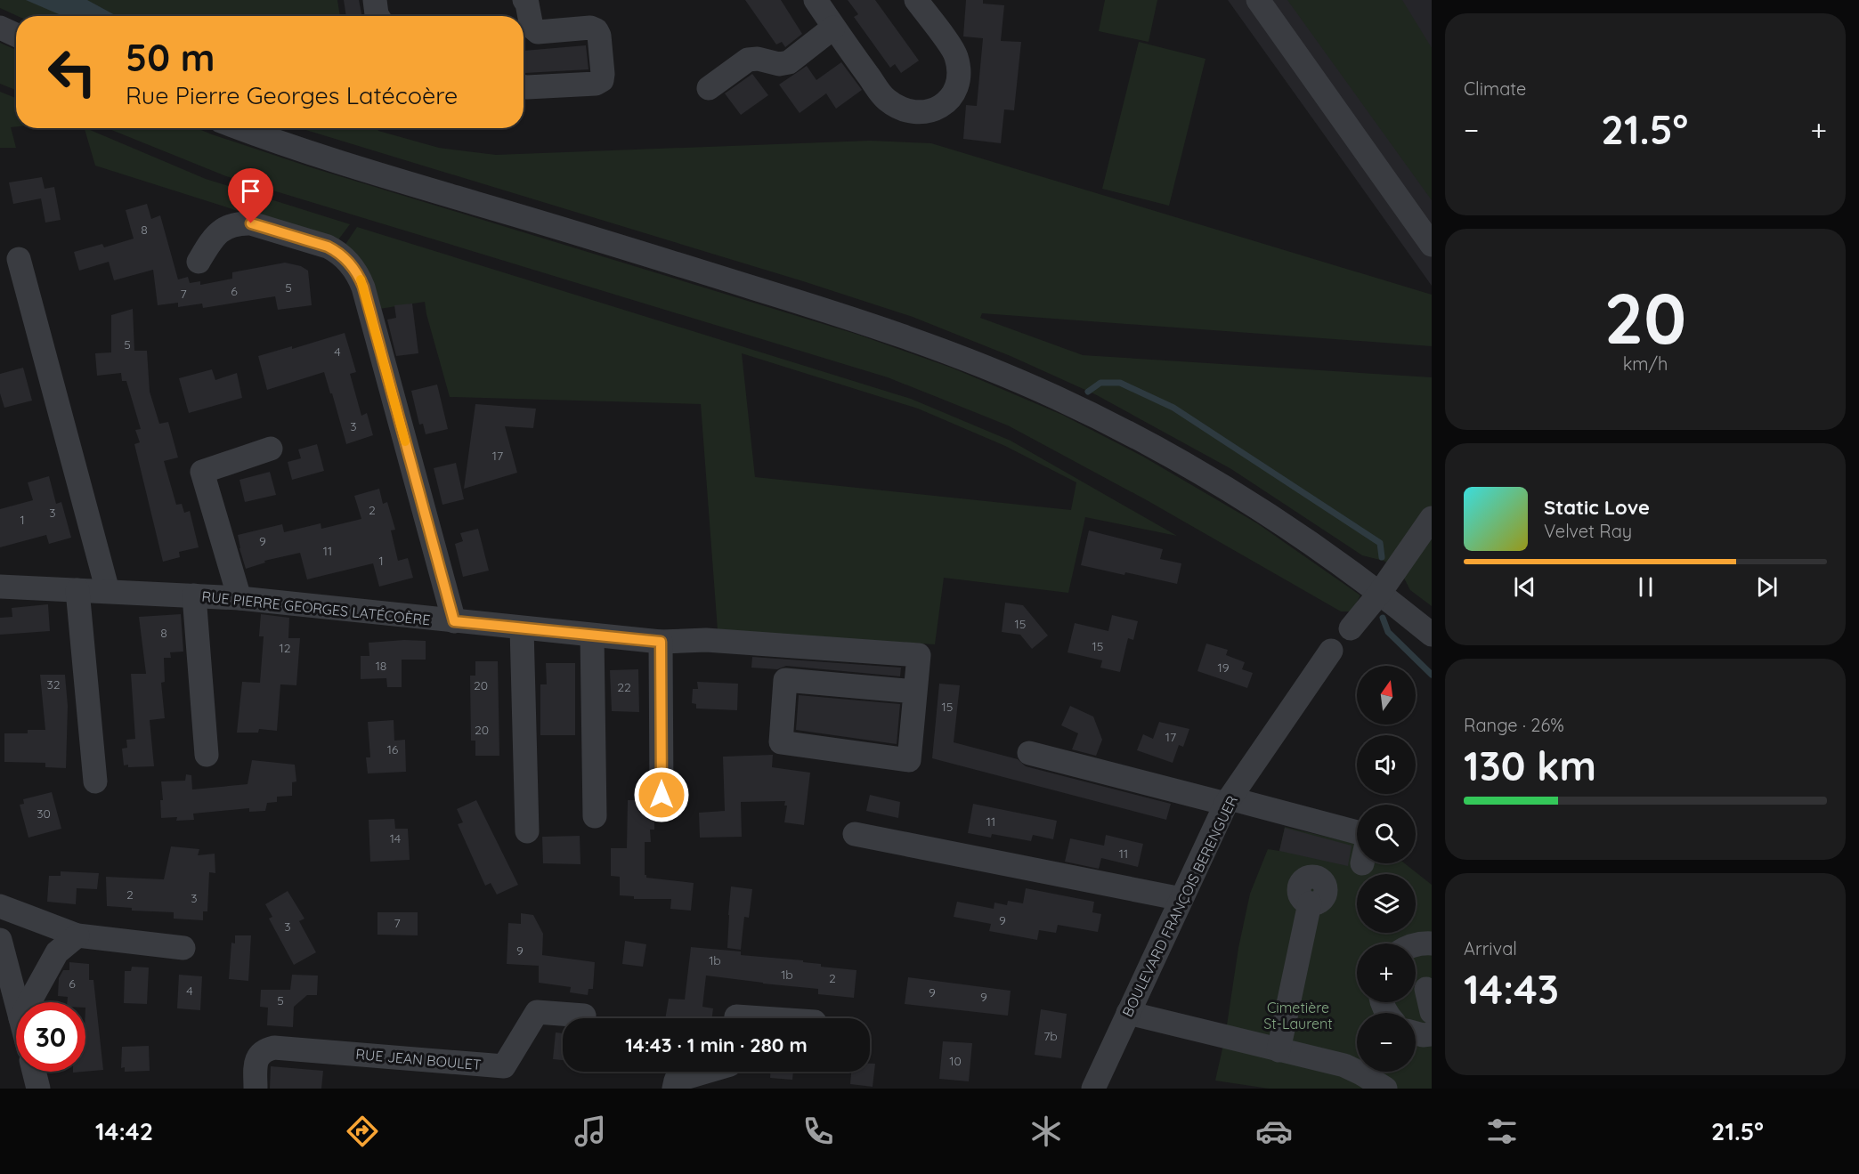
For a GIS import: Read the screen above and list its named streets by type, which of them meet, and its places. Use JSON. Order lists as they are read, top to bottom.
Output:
{
  "streets": {
    "street": ["RUE PIERRE GEORGES LATÉCOÈRE", "BOULEVARD FRANÇOIS BERENGUER", "RUE JEAN BOULET"]
  },
  "parks": ["Cimetière St-Laurent"],
  "house_numbers": [
    "8",
    "5",
    "6",
    "7",
    "5",
    "4",
    "3",
    "17",
    "2",
    "3",
    "1",
    "9",
    "11",
    "1",
    "15",
    "8",
    "15",
    "12",
    "18",
    "19",
    "32",
    "20",
    "22",
    "15",
    "20",
    "17",
    "16",
    "30",
    "11",
    "14",
    "11",
    "2",
    "3",
    "9",
    "7",
    "3",
    "9",
    "1b",
    "1b",
    "2",
    "6",
    "4",
    "9",
    "9",
    "5",
    "7b",
    "10"
  ],
  "north": "top",
  "page": {
    "tile": [
      "Climate",
      ["20", "km/h"],
      ["Range · 26%", "130 km"],
      ["Arrival", "14:43"]
    ],
    "turn": ["50 m", "Rue Pierre Georges Latécoère"],
    "heat": ["−", "21.5°", "+"],
    "song": ["Static Love", "Velvet Ray"],
    "map_buttons": ["+", "−"],
    "limit": "30",
    "trip": "14:43 · 1 min · 280 m",
    "tabs": ["14:42", "21.5°"]
  }
}
